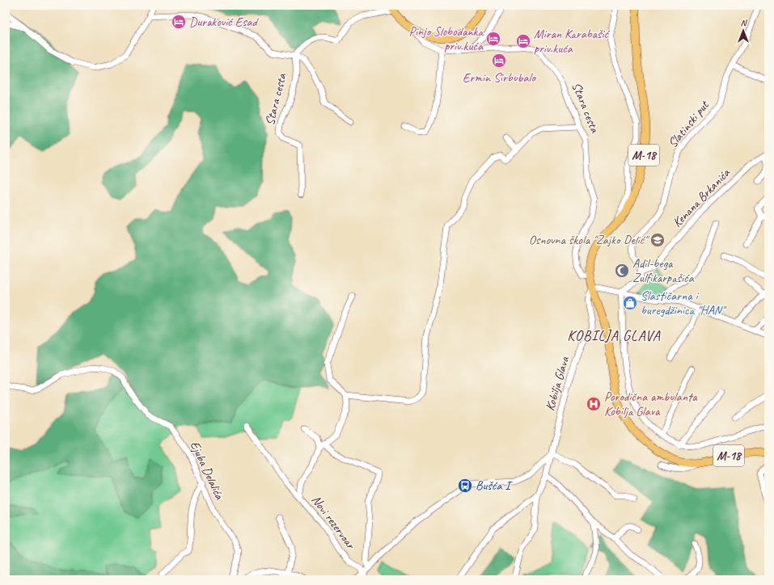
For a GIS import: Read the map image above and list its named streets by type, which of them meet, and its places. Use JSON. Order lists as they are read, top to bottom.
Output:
{
  "streets": {
    "main road": ["M-18"],
    "street": [
      "Stara cesta",
      "Slatinski put",
      "Kenana Brkanića",
      "Kobilja Glava",
      "Ejuba Delalića",
      "Novi rezervoar"
    ]
  },
  "crossings": [
    ["Stara cesta", "M-18"],
    ["Slatinski put", "Kenana Brkanića"],
    ["M-18", "Kobilja Glava"]
  ],
  "districts": ["KOBILJA GLAVA"],
  "places": {
    "hotel": [
      "Duraković Esad",
      "Pinjo Slobodanka priv.kuća",
      "Miran Karabašić priv.kuća",
      "Ermin Sirbubalo"
    ],
    "school or university": ["Osnovna škola \"Zajko Delić\""],
    "mosque": ["Adil-bega Zulfikarpašića"],
    "shop": ["Slastičarna i buregdžinica \"HAN\""],
    "hospital": ["Porodična ambulanta Kobilja Glava"],
    "bus stop": ["Bušća I"]
  },
  "north": "top"
}
